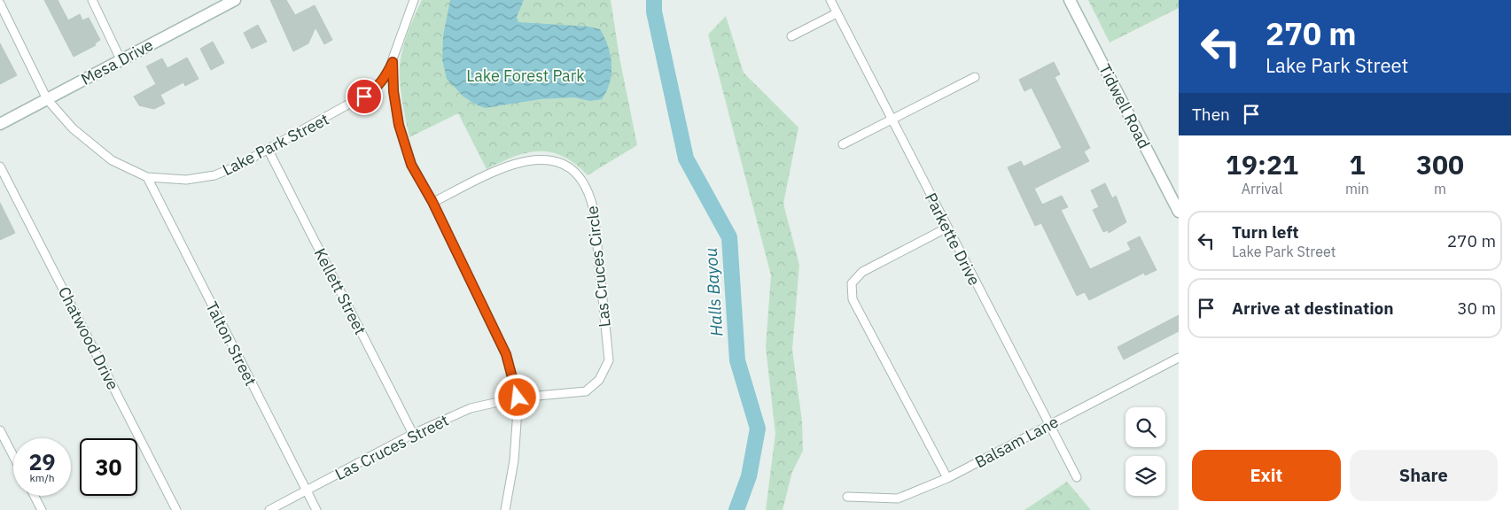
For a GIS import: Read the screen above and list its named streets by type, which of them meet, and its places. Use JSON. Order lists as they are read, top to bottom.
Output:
{
  "streets": {
    "main road": ["Mesa Drive", "Tidwell Road"],
    "street": [
      "Lake Park Street",
      "Parkette Drive",
      "Las Cruces Circle",
      "Kellett Street",
      "Chatwood Drive",
      "Talton Street",
      "Balsam Lane",
      "Las Cruces Street"
    ]
  },
  "crossings": [
    ["Mesa Drive", "Lake Park Street"],
    ["Lake Park Street", "Kellett Street"],
    ["Lake Park Street", "Talton Street"],
    ["Parkette Drive", "Balsam Lane"],
    ["Las Cruces Circle", "Las Cruces Street"],
    ["Kellett Street", "Las Cruces Street"],
    ["Talton Street", "Las Cruces Street"]
  ],
  "water": ["Halls Bayou"],
  "parks": ["Lake Forest Park"],
  "page": {
    "turn": ["270 m", "Lake Park Street"],
    "then": "Then",
    "eta": [
      "19:21",
      "Arrival",
      "1",
      "min",
      "300",
      "m"
    ],
    "list": [
      {
        "name": "Turn left",
        "note": "Lake Park Street",
        "value": "270 m"
      },
      {
        "name": "Arrive at destination",
        "value": "30 m"
      }
    ],
    "speed": "29 km/h",
    "limit": "30",
    "buttons": ["Exit", "Share"]
  }
}
